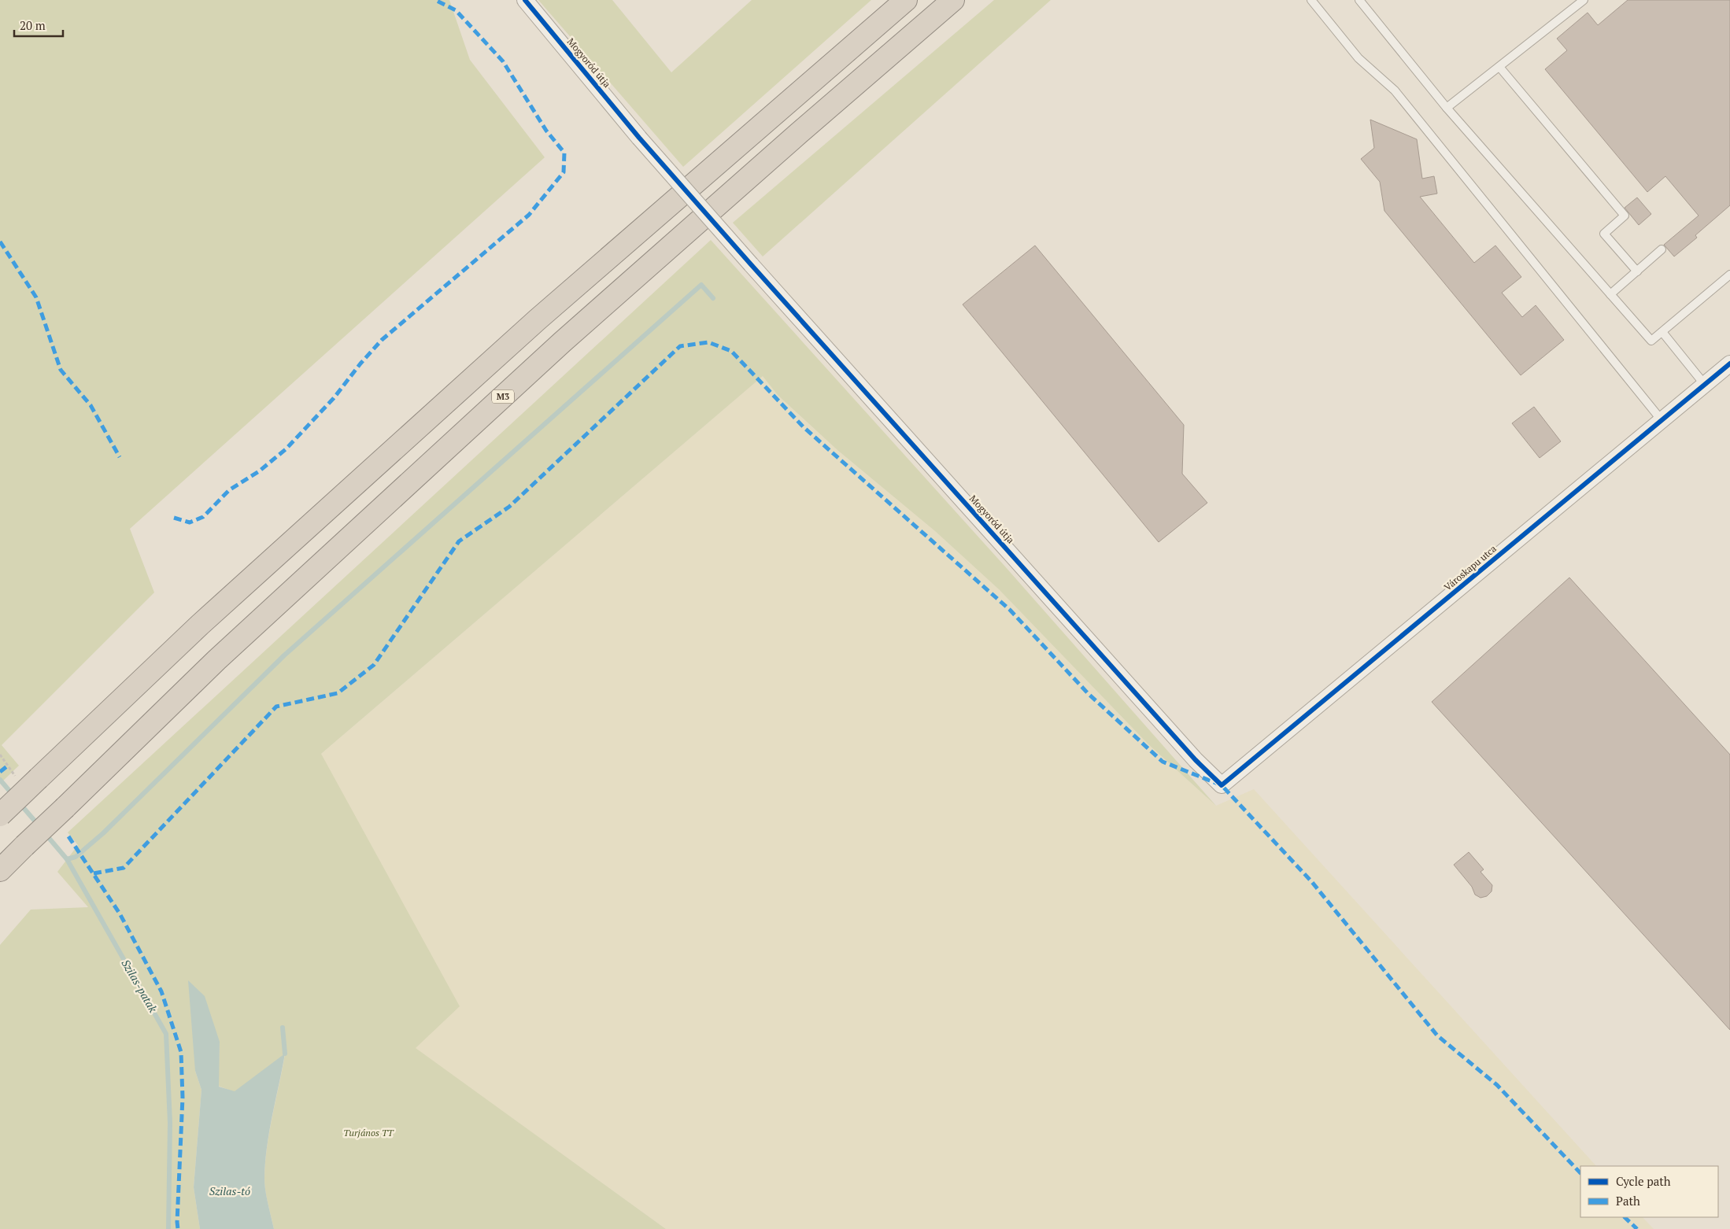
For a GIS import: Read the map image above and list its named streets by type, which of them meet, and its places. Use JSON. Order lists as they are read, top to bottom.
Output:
{
  "streets": {
    "highway": ["M3"],
    "street": ["Mogyoród útja", "Városkapu utca"]
  },
  "crossings": [
    ["Mogyoród útja", "Városkapu utca"]
  ],
  "water": ["Szilas-patak", "Szilas-tó"],
  "parks": ["Turjános TT"],
  "legend": ["Cycle path", "Path"],
  "scale_bar": "20 m"
}
